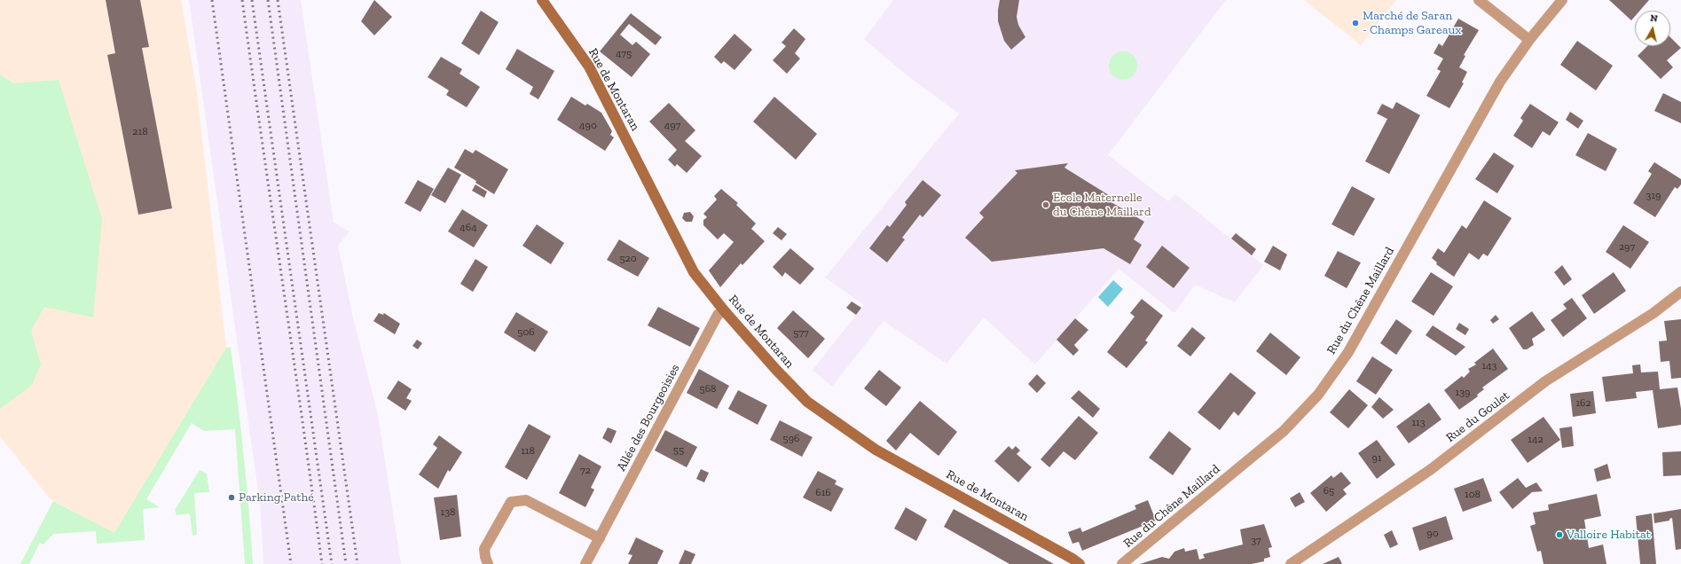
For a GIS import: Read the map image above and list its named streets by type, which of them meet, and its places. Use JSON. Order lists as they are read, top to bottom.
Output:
{
  "streets": {
    "street": [
      "Rue de Montaran",
      "Rue du Chêne Maillard",
      "Rue du Goulet",
      "Allée des Bourgeoisies"
    ]
  },
  "crossings": [
    ["Rue de Montaran", "Allée des Bourgeoisies"]
  ],
  "places": [
    "Marché de Saran - Champs Gareaux",
    "Ecole Maternelle du Chêne Maillard",
    "Parking Pathé",
    "Valloire Habitat"
  ],
  "house_numbers": [
    "475",
    "490",
    "497",
    "218",
    "319",
    "464",
    "297",
    "520",
    "506",
    "577",
    "143",
    "568",
    "139",
    "162",
    "113",
    "596",
    "142",
    "55",
    "118",
    "91",
    "72",
    "65",
    "616",
    "108",
    "138",
    "90",
    "37"
  ],
  "north": "top"
}
